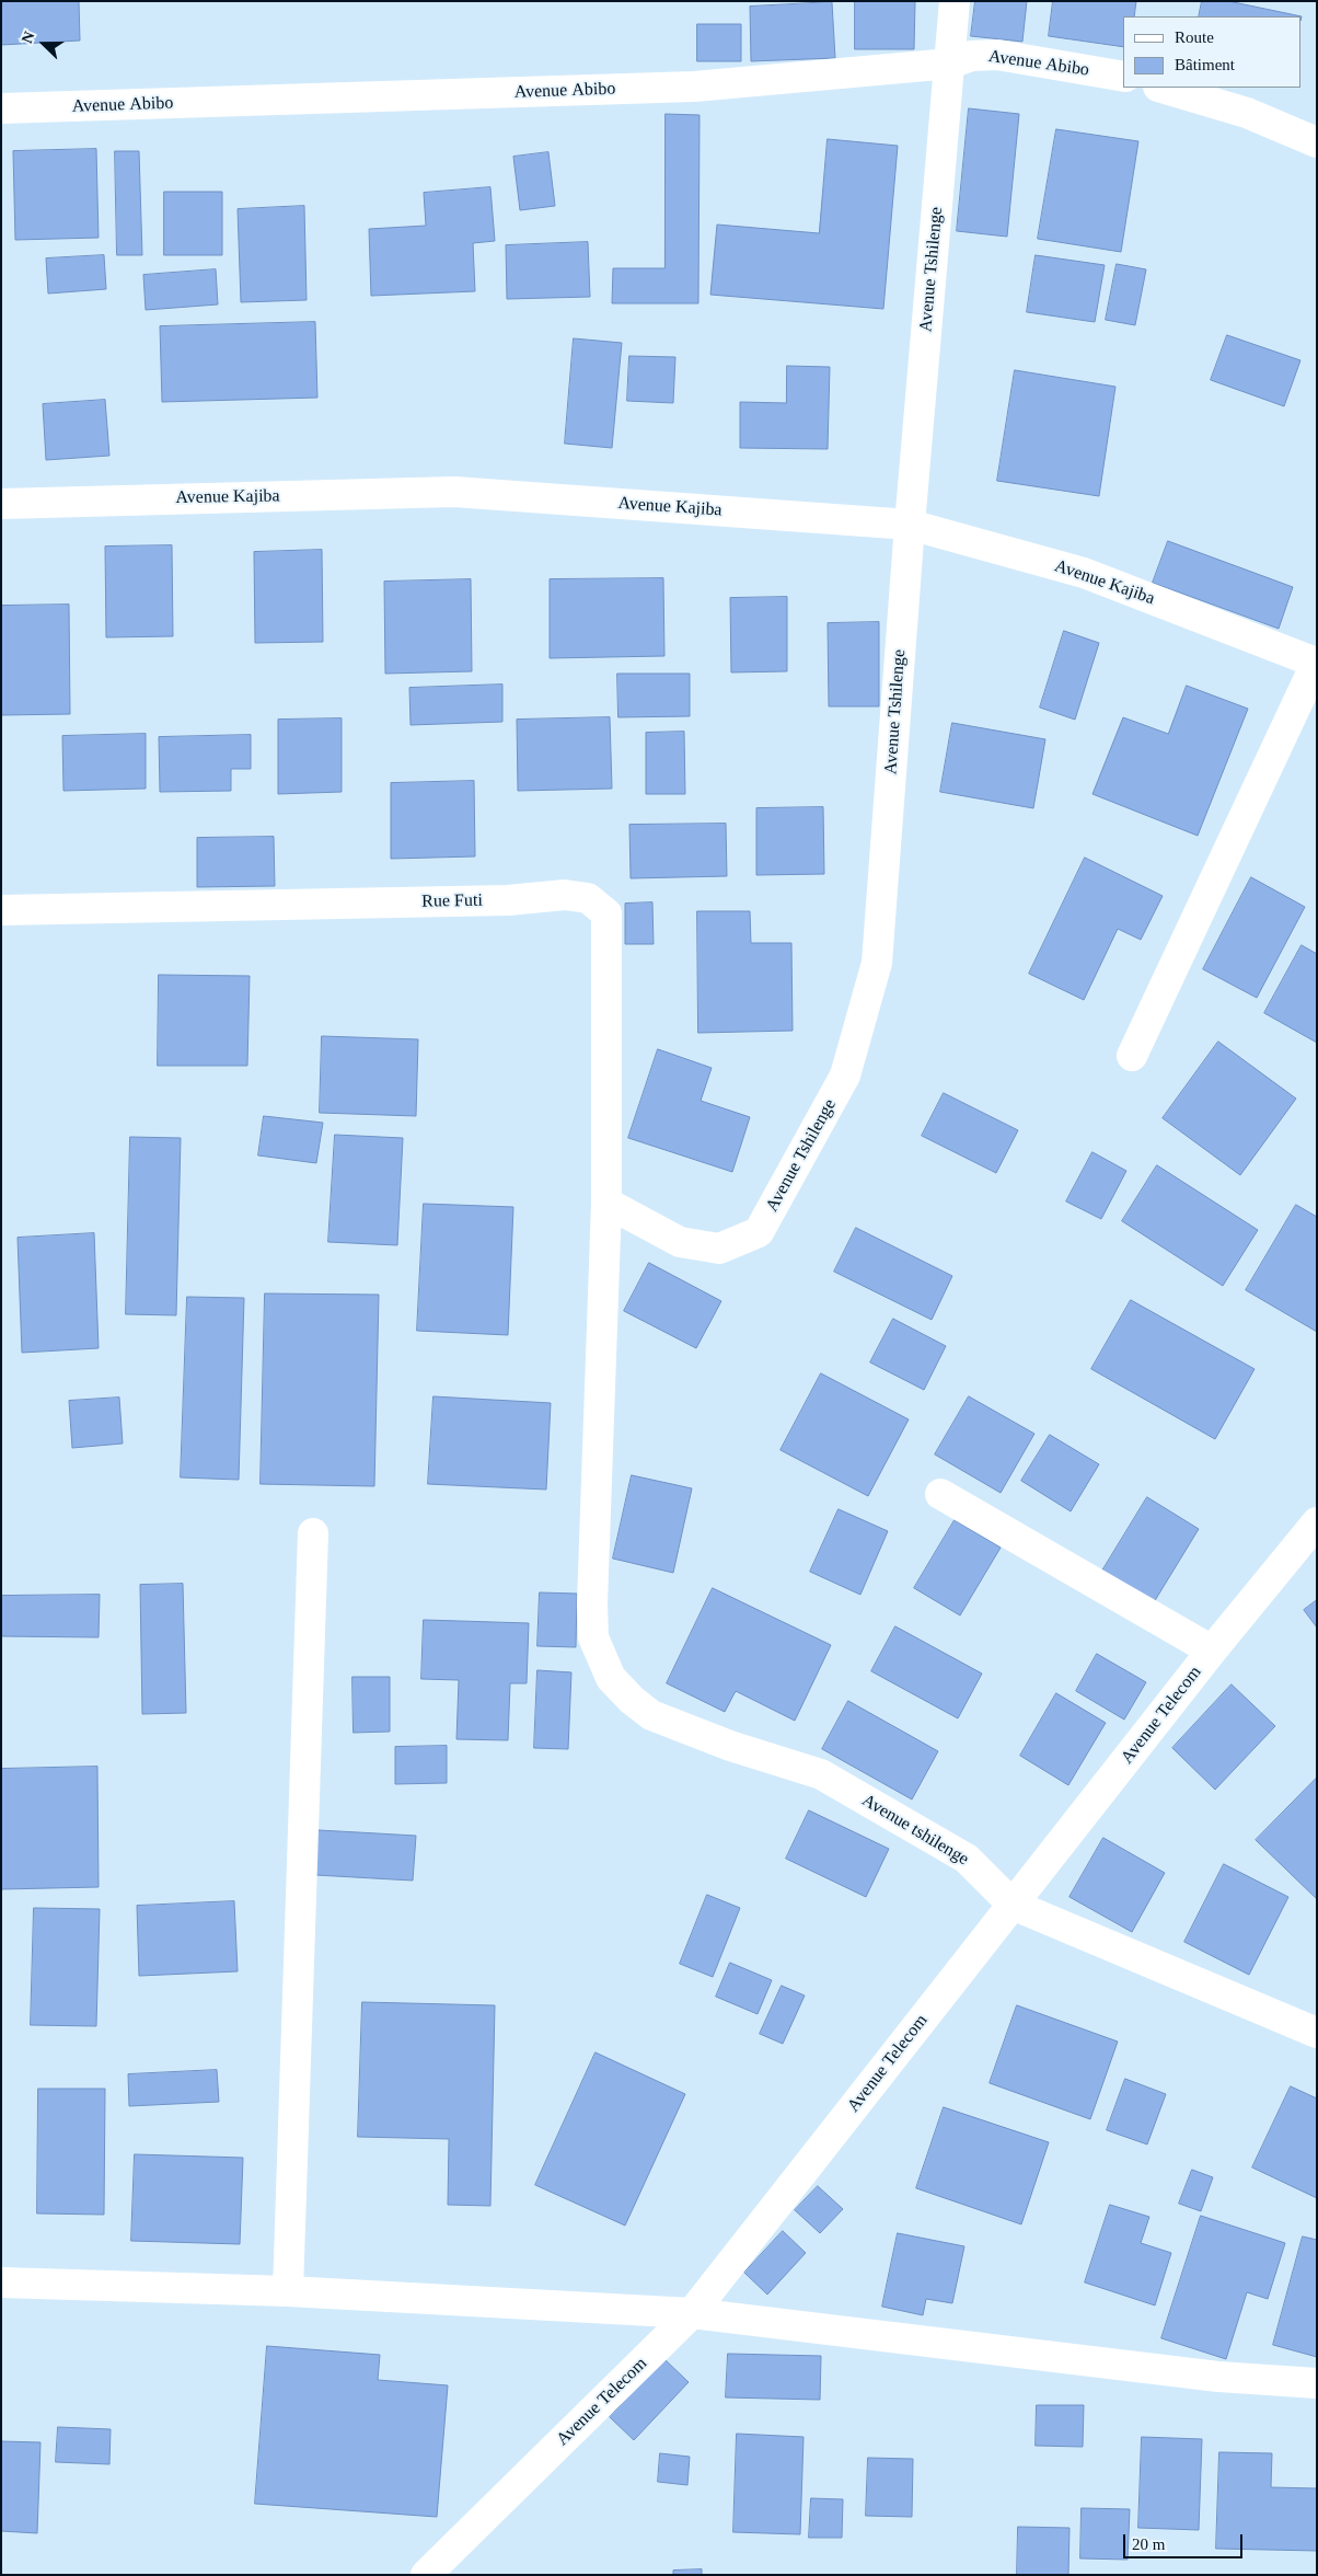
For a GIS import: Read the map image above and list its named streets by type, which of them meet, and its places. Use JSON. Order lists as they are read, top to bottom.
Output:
{
  "streets": {
    "street": [
      "Avenue Abibo",
      "Avenue Tshilenge",
      "Avenue Kajiba",
      "Rue Futi",
      "Avenue Telecom",
      "Avenue tshilenge"
    ]
  },
  "crossings": [
    ["Avenue Abibo", "Avenue Tshilenge"],
    ["Avenue Tshilenge", "Avenue Kajiba"],
    ["Avenue Tshilenge", "Rue Futi"],
    ["Avenue Tshilenge", "Avenue tshilenge"],
    ["Rue Futi", "Avenue tshilenge"],
    ["Avenue Telecom", "Avenue tshilenge"]
  ],
  "legend": ["Route", "Bâtiment"],
  "scale_bar": "20 m",
  "north": "left"
}
